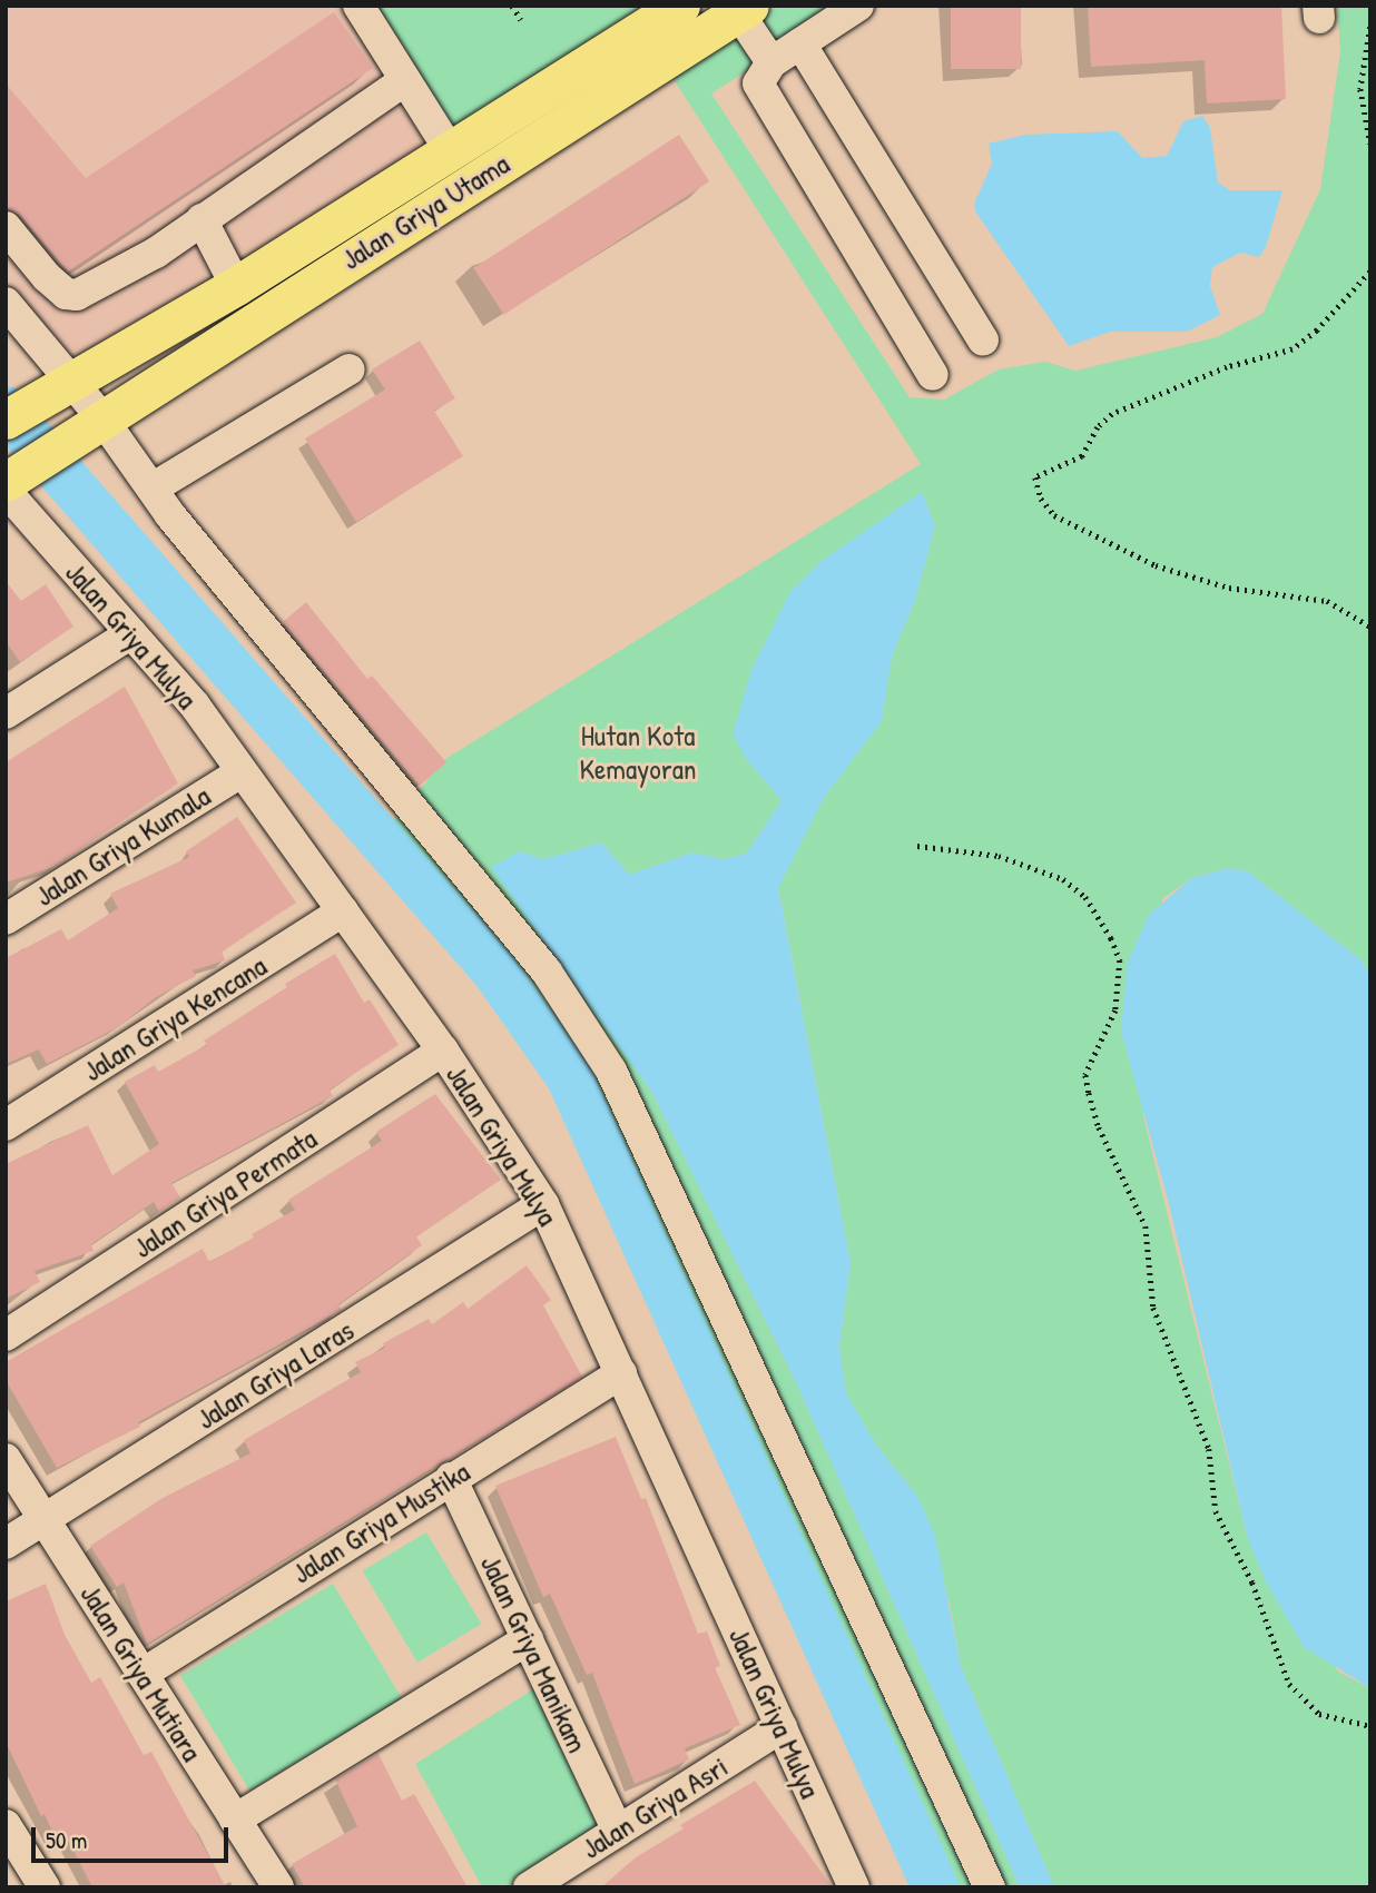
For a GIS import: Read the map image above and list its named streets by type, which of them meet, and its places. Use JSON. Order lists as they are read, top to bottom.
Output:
{
  "streets": {
    "main road": ["Jalan Griya Utama"],
    "street": [
      "Jalan Griya Mulya",
      "Jalan Griya Kumala",
      "Jalan Griya Kencana",
      "Jalan Griya Permata",
      "Jalan Griya Laras",
      "Jalan Griya Mustika",
      "Jalan Griya Manikam",
      "Jalan Griya Mutiara",
      "Jalan Griya Asri"
    ]
  },
  "crossings": [
    ["Jalan Griya Utama", "Jalan Griya Mulya"],
    ["Jalan Griya Mulya", "Jalan Griya Kumala"],
    ["Jalan Griya Mulya", "Jalan Griya Kencana"],
    ["Jalan Griya Mulya", "Jalan Griya Permata"],
    ["Jalan Griya Mulya", "Jalan Griya Laras"],
    ["Jalan Griya Mulya", "Jalan Griya Mustika"],
    ["Jalan Griya Mulya", "Jalan Griya Asri"],
    ["Jalan Griya Laras", "Jalan Griya Mutiara"],
    ["Jalan Griya Mustika", "Jalan Griya Manikam"],
    ["Jalan Griya Mustika", "Jalan Griya Mutiara"],
    ["Jalan Griya Manikam", "Jalan Griya Asri"]
  ],
  "parks": ["Hutan Kota Kemayoran"],
  "scale_bar": "50 m"
}
